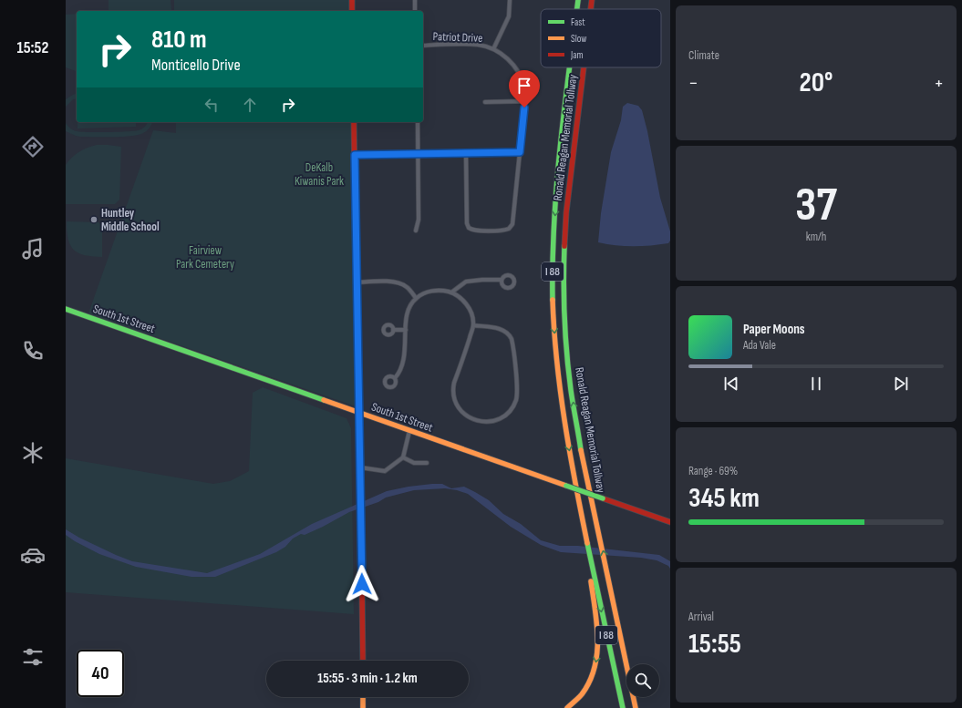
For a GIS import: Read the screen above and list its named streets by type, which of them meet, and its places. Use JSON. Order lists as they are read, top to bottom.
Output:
{
  "streets": {
    "main road": ["Ronald Reagan Memorial Tollway", "I 88", "South 1st Street"],
    "street": ["Patriot Drive"]
  },
  "crossings": [
    ["Ronald Reagan Memorial Tollway", "I 88"]
  ],
  "parks": ["DeKalb Kiwanis Park", "Fairview Park Cemetery"],
  "places": ["Huntley Middle School"],
  "legend": ["Fast", "Slow", "Jam"],
  "page": {
    "tabs": "15:52",
    "tile": [
      "Climate",
      ["37", "km/h"],
      ["Range · 69%", "345 km"],
      ["Arrival", "15:55"]
    ],
    "turn": ["810 m", "Monticello Drive"],
    "heat": ["−", "20°", "+"],
    "song": ["Paper Moons", "Ada Vale"],
    "limit": "40",
    "trip": "15:55 · 3 min · 1.2 km"
  }
}
